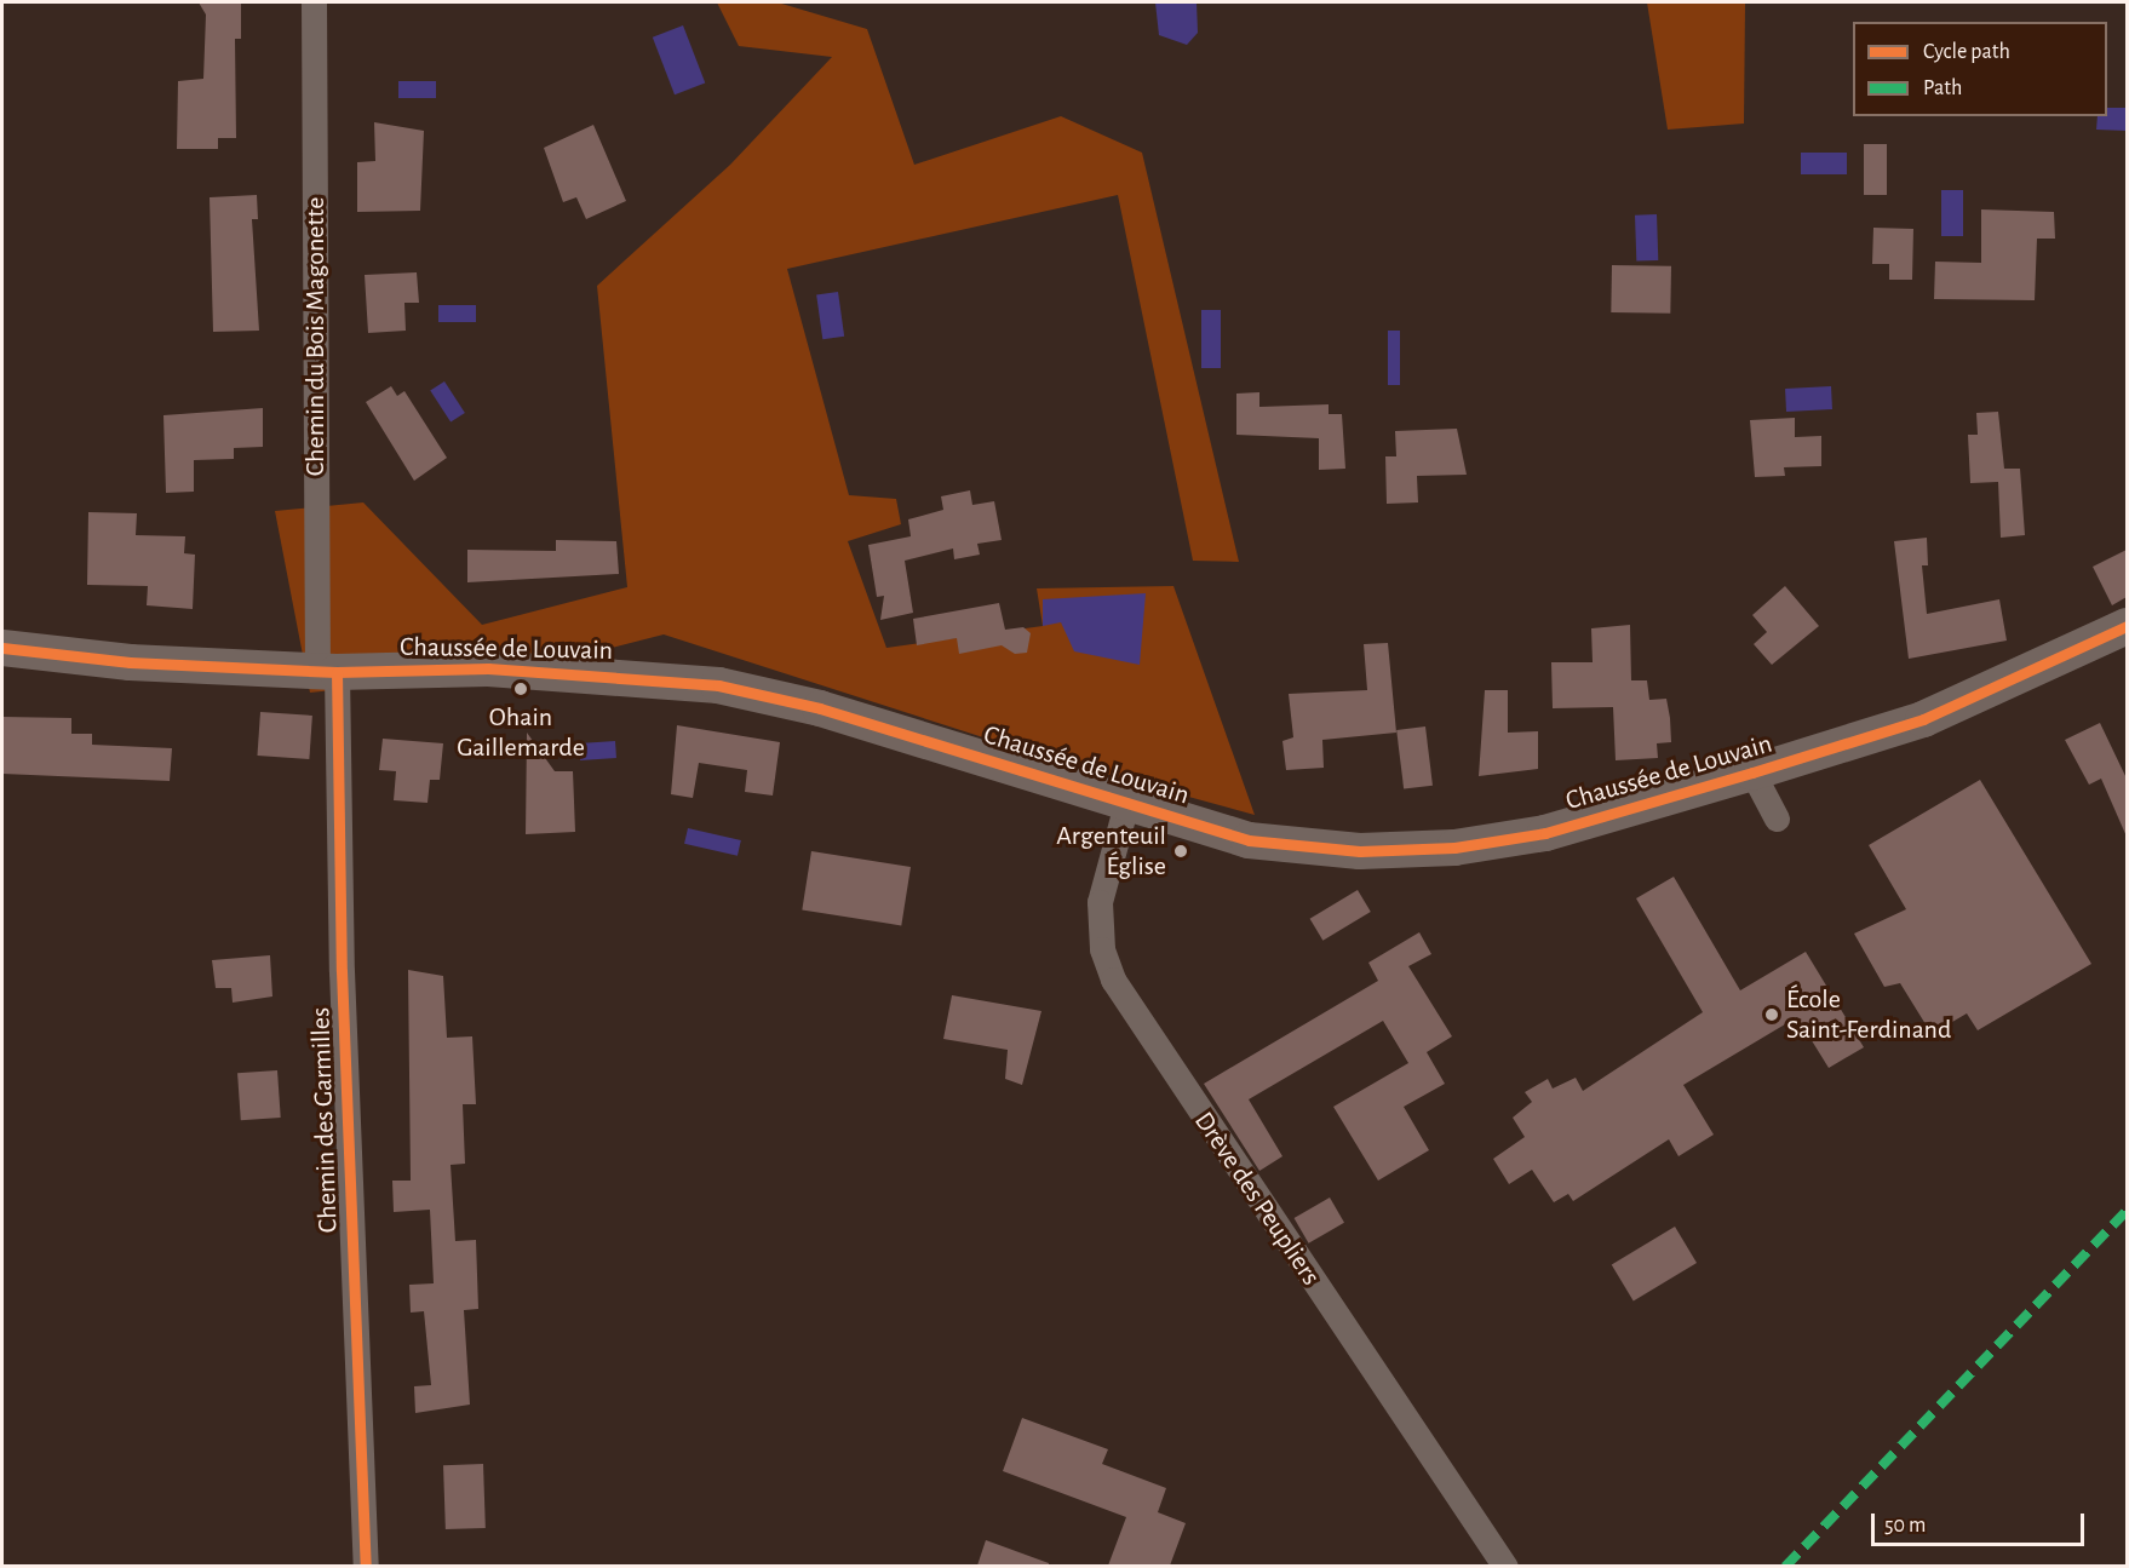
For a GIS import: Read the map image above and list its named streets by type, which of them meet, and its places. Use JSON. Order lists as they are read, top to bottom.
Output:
{
  "streets": {
    "main road": ["Chaussée de Louvain"],
    "street": ["Chemin du Bois Magonette", "Chemin des Garmilles", "Drève des Peupliers"]
  },
  "crossings": [
    ["Chemin du Bois Magonette", "Chaussée de Louvain"],
    ["Chemin du Bois Magonette", "Chemin des Garmilles"],
    ["Chaussée de Louvain", "Chemin des Garmilles"],
    ["Chaussée de Louvain", "Drève des Peupliers"]
  ],
  "places": ["Ohain Gaillemarde", "Argenteuil Église", "École Saint-Ferdinand"],
  "legend": ["Cycle path", "Path"],
  "scale_bar": "50 m"
}
